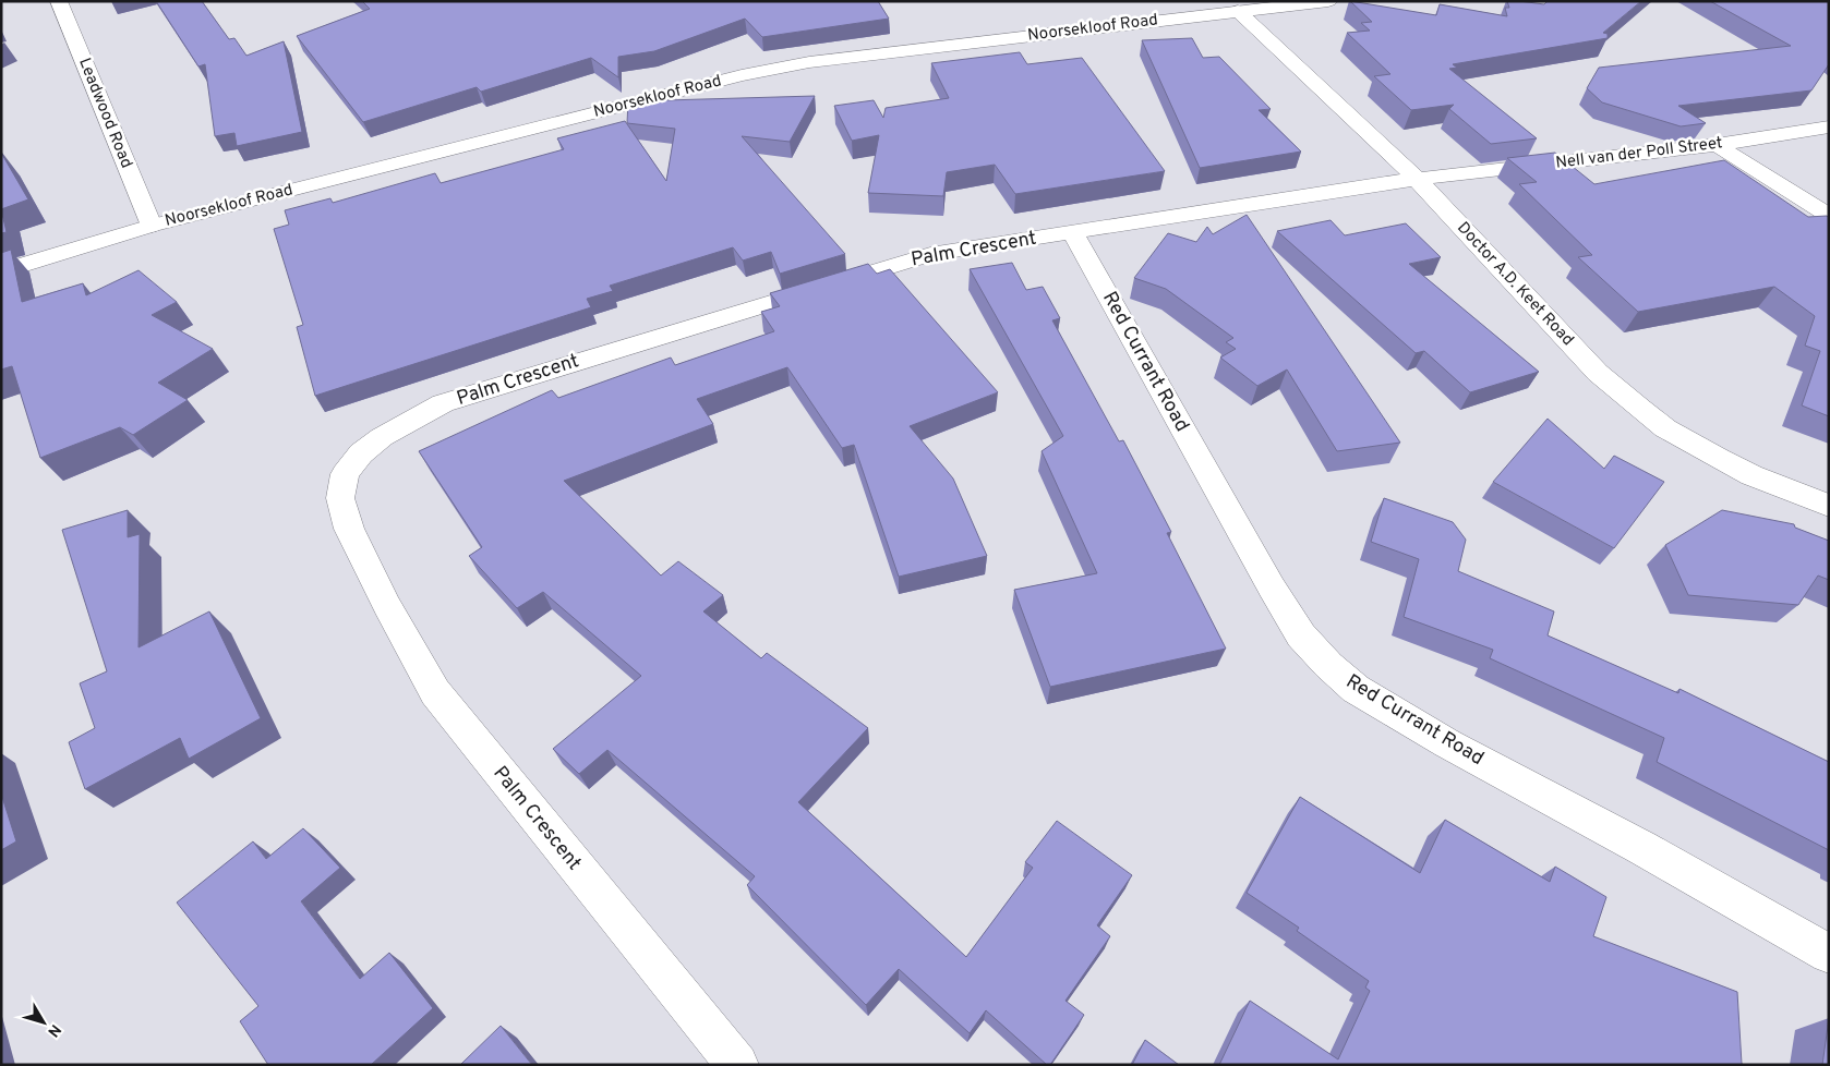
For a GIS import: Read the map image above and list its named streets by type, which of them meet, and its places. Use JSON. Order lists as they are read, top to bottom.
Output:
{
  "streets": {
    "street": [
      "Noorsekloof Road",
      "Leadwood Road",
      "Nell van der Poll Street",
      "Palm Crescent",
      "Doctor A.D. Keet Road",
      "Red Currant Road"
    ]
  },
  "crossings": [
    ["Noorsekloof Road", "Leadwood Road"],
    ["Noorsekloof Road", "Doctor A.D. Keet Road"],
    ["Nell van der Poll Street", "Palm Crescent"],
    ["Nell van der Poll Street", "Doctor A.D. Keet Road"],
    ["Palm Crescent", "Doctor A.D. Keet Road"],
    ["Palm Crescent", "Red Currant Road"]
  ],
  "north": "bottom right"
}
